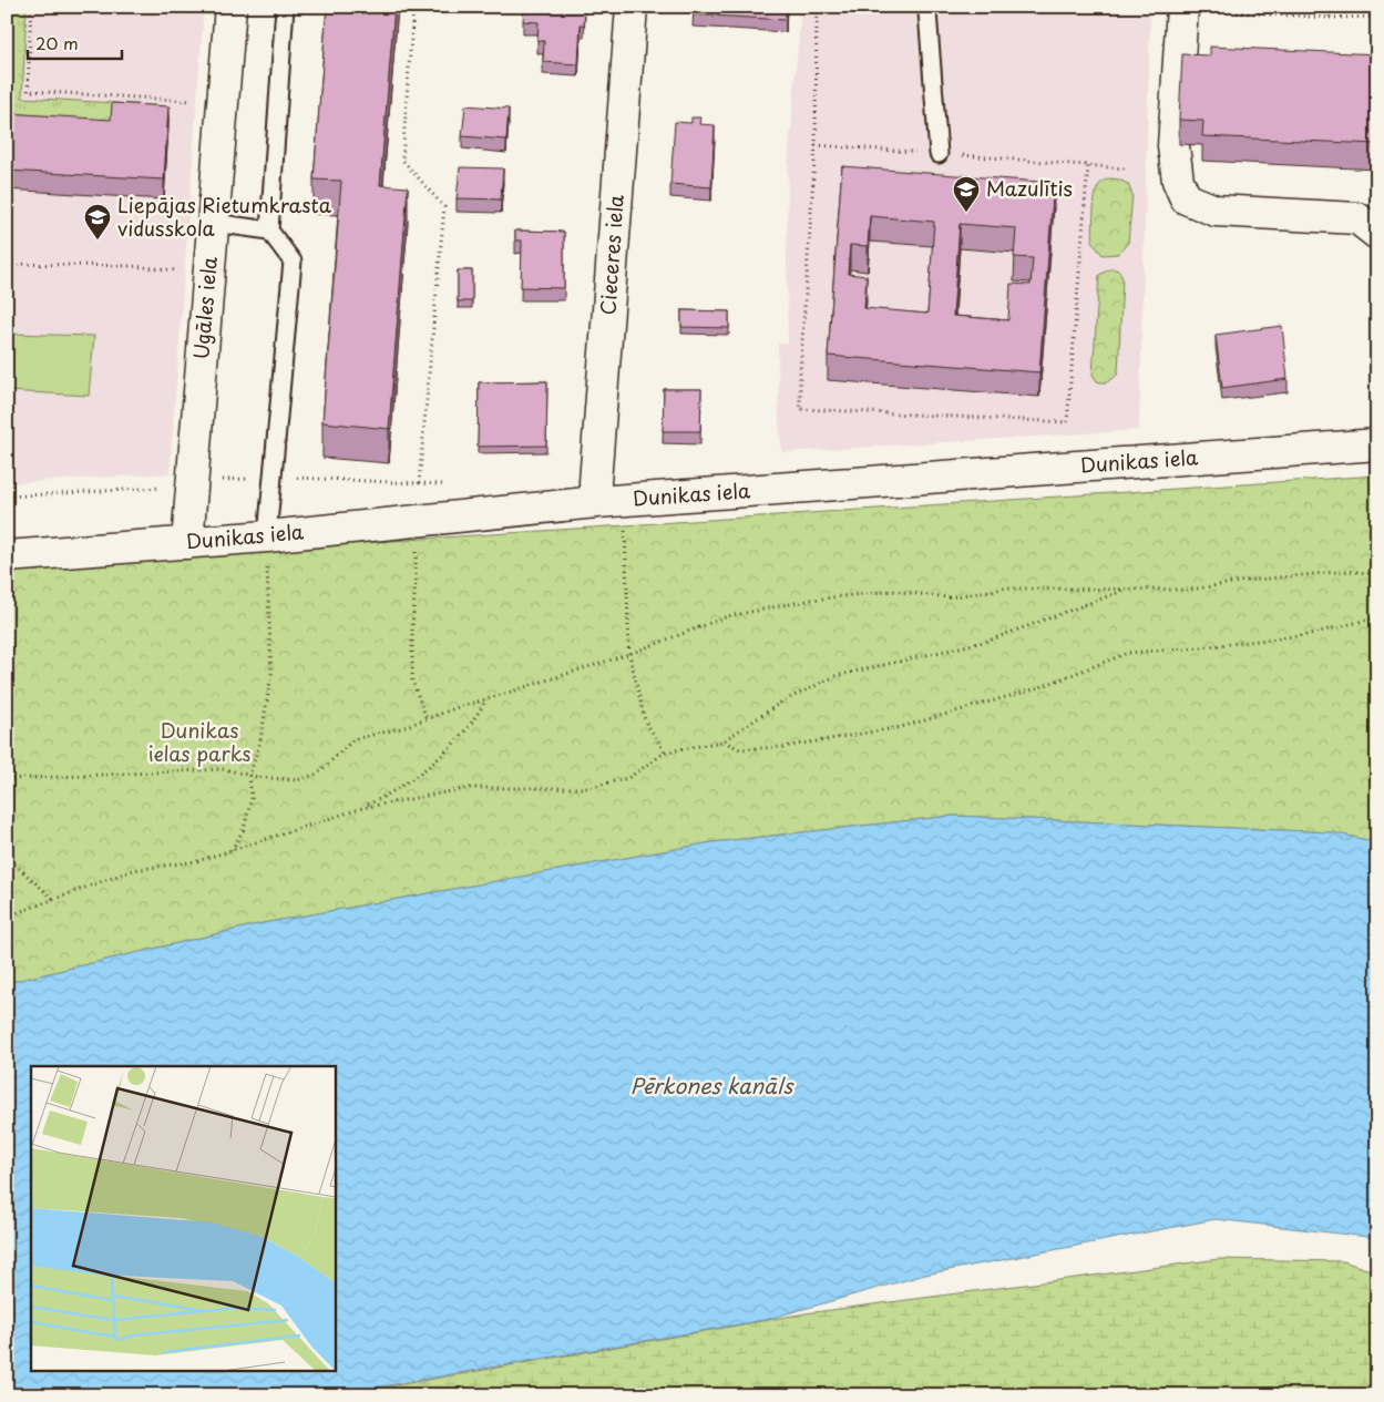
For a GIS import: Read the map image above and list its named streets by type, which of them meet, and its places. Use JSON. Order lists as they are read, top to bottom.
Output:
{
  "streets": {
    "street": ["Cieceres iela", "Ugāles iela", "Dunikas iela"]
  },
  "crossings": [
    ["Cieceres iela", "Dunikas iela"],
    ["Ugāles iela", "Dunikas iela"]
  ],
  "water": ["Pērkones kanāls"],
  "parks": ["Dunikas ielas parks"],
  "places": {
    "school or university": ["Mazulītis", "Liepājas Rietumkrasta vidusskola"]
  },
  "scale_bar": "20 m"
}
